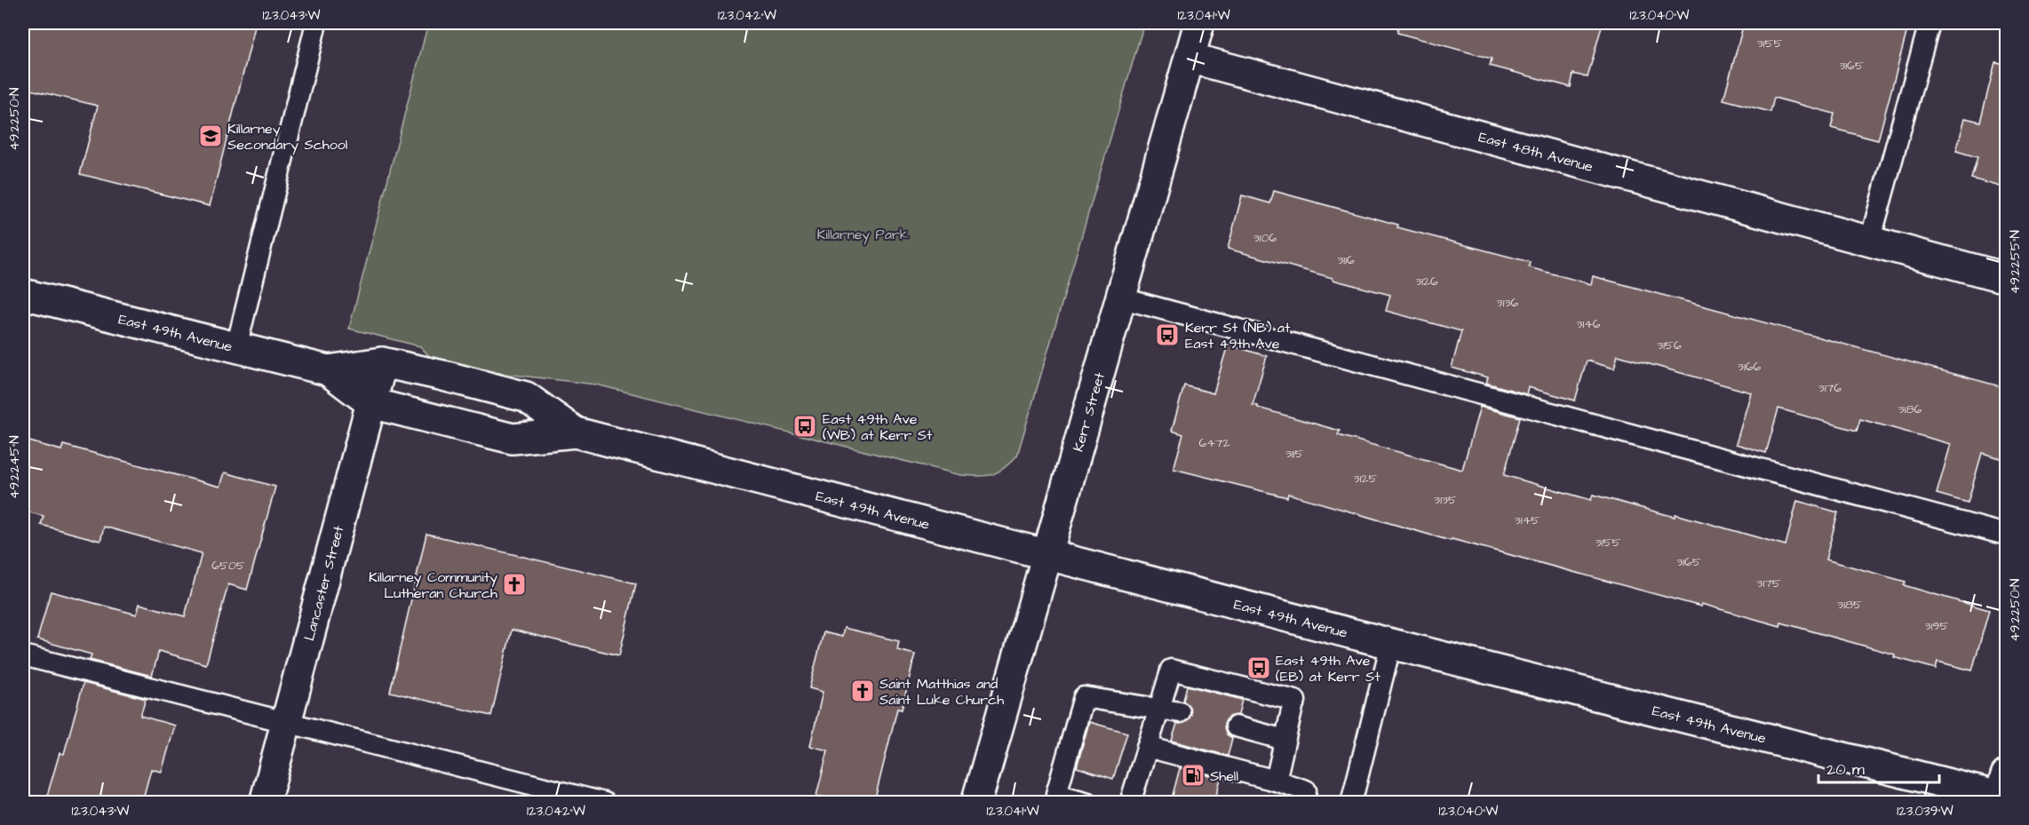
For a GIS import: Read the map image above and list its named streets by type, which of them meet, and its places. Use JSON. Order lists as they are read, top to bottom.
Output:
{
  "streets": {
    "street": [
      "East 48th Avenue",
      "East 49th Avenue",
      "Kerr Street",
      "Lancaster Street"
    ]
  },
  "crossings": [
    ["East 48th Avenue", "Kerr Street"],
    ["East 49th Avenue", "Kerr Street"],
    ["East 49th Avenue", "Lancaster Street"]
  ],
  "parks": ["Killarney Park"],
  "places": {
    "school or university": ["Killarney Secondary School"],
    "bus stop": ["Kerr St (NB) at East 49th Ave", "East 49th Ave (WB) at Kerr St", "East 49th Ave (EB) at Kerr St"],
    "church": ["Killarney Community Lutheran Church", "Saint Matthias and Saint Luke Church"],
    "fuel station": ["Shell"]
  },
  "house_numbers": [
    "3155",
    "3165",
    "3106",
    "3116",
    "3126",
    "3136",
    "3146",
    "3156",
    "3166",
    "3176",
    "3186",
    "6472",
    "3115",
    "3125",
    "3135",
    "3145",
    "3155",
    "3165",
    "6505",
    "3175",
    "3185",
    "3195"
  ],
  "scale_bar": "20 m",
  "coordinates": [
    "123.043°W",
    "123.042°W",
    "123.041°W",
    "123.040°W",
    "49.2250°N",
    "49.2255°N",
    "49.2245°N",
    "123.039°W"
  ]
}
